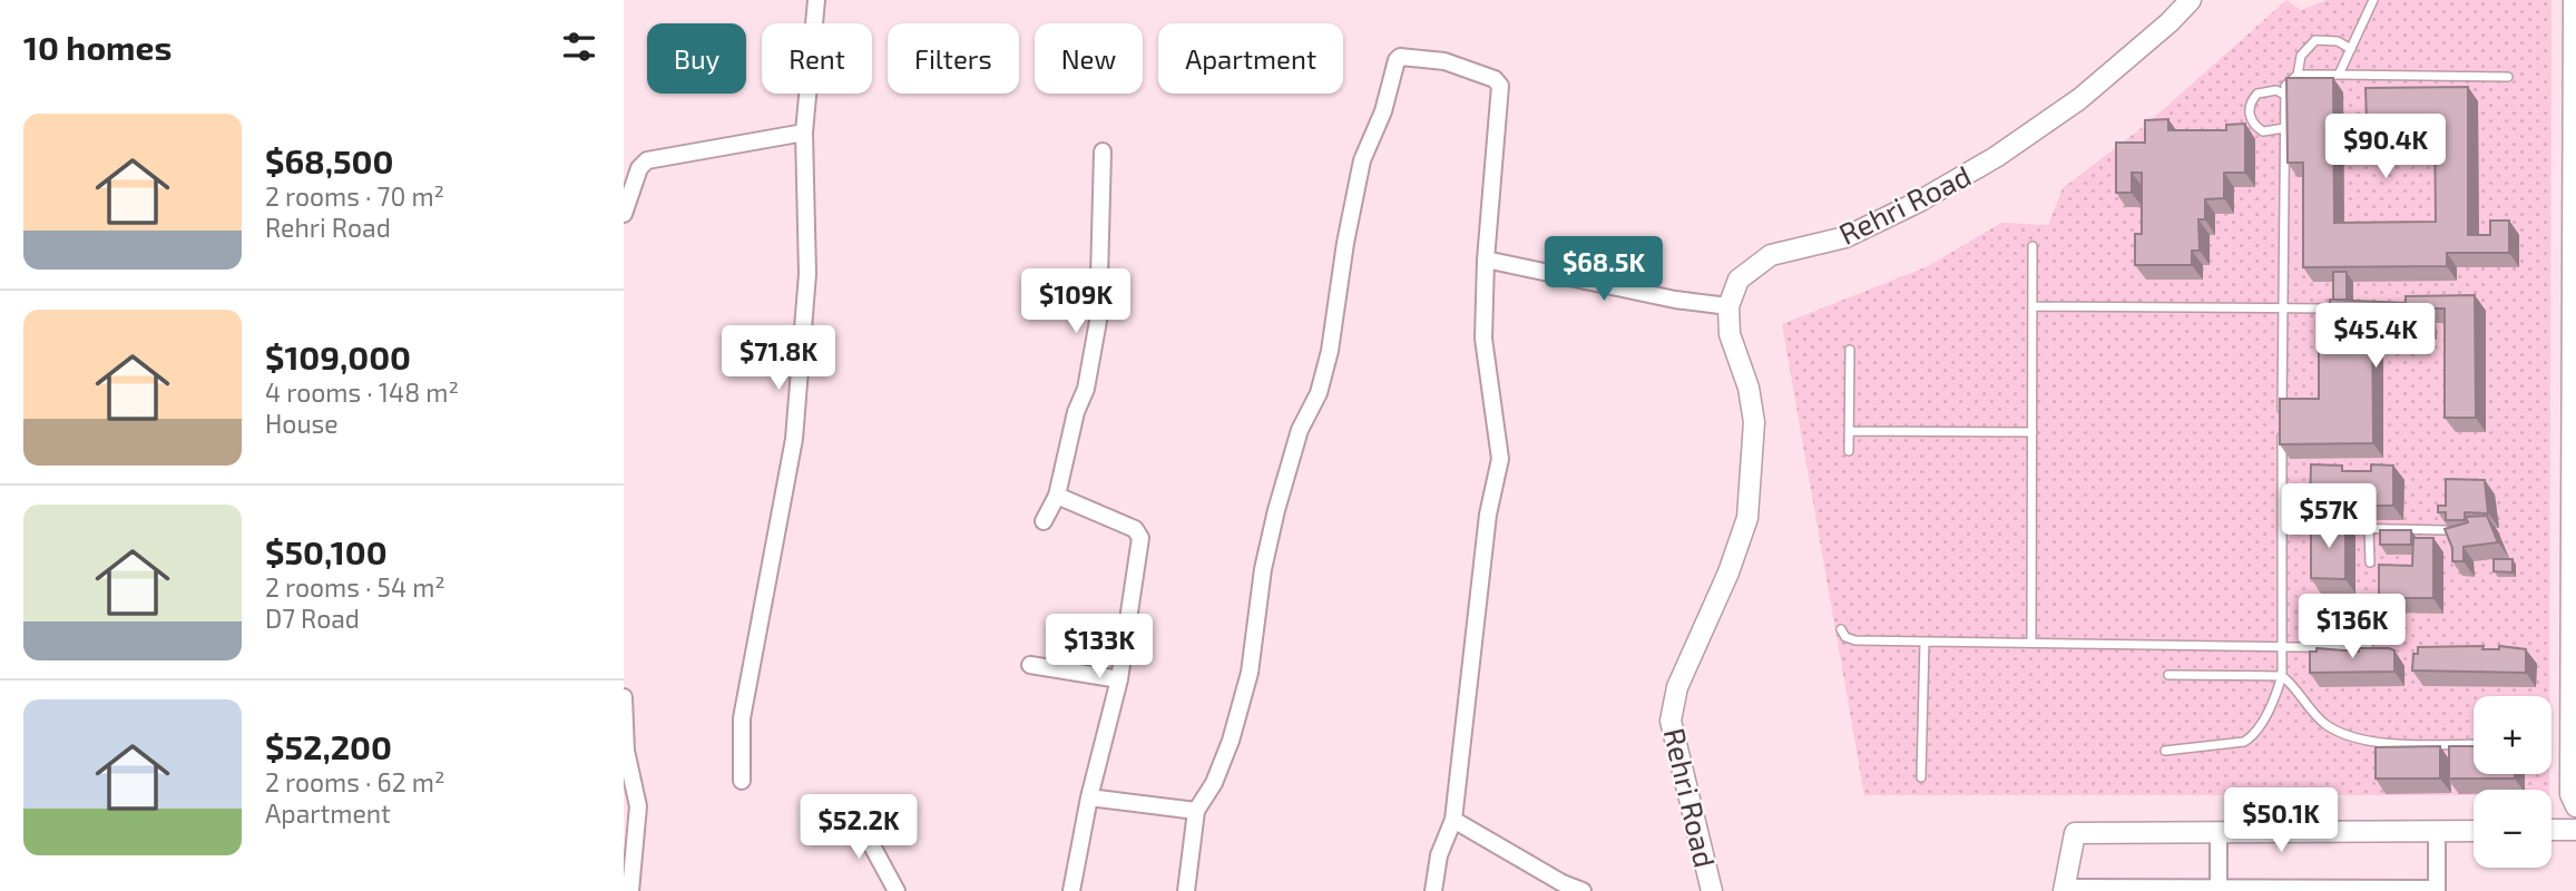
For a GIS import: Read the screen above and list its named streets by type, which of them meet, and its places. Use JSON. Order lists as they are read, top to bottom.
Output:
{
  "streets": {
    "street": ["Rehri Road"]
  },
  "page": {
    "heading": "10 homes",
    "chip": [
      "Buy",
      "Rent",
      "Filters",
      "New",
      "Apartment"
    ],
    "list": [
      {
        "name": "$68,500",
        "note": "2 rooms · 70 m² · Rehri Road"
      },
      {
        "name": "$109,000",
        "note": "4 rooms · 148 m² · House"
      },
      {
        "name": "$50,100",
        "note": "2 rooms · 54 m² · D7 Road"
      },
      {
        "name": "$52,200",
        "note": "2 rooms · 62 m² · Apartment"
      }
    ],
    "price": [
      "$90.4K",
      "$68.5K",
      "$109K",
      "$45.4K",
      "$71.8K",
      "$57K",
      "$136K",
      "$133K",
      "$50.1K",
      "$52.2K"
    ],
    "map_buttons": ["+", "−"]
  }
}
